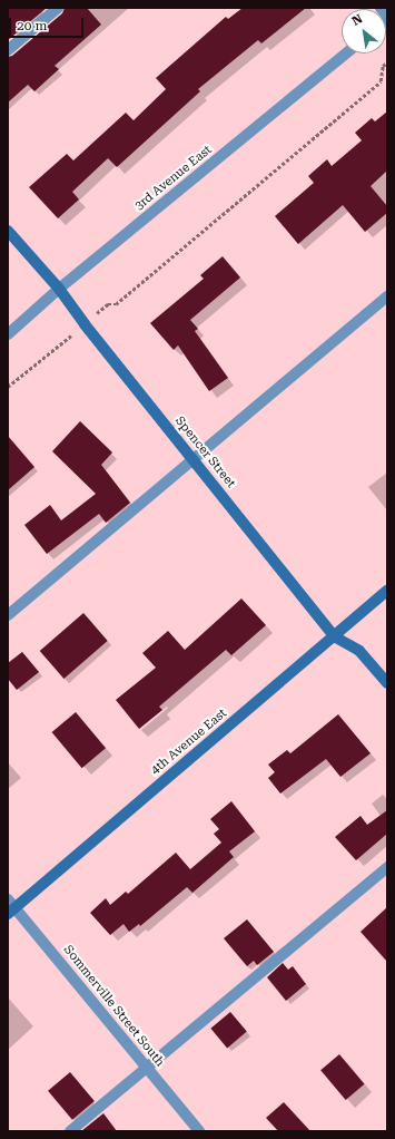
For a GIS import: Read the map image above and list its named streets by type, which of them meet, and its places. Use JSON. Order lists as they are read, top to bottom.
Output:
{
  "streets": {
    "street": [
      "3rd Avenue East",
      "Spencer Street",
      "4th Avenue East",
      "Sommerville Street South"
    ]
  },
  "crossings": [
    ["3rd Avenue East", "Spencer Street"],
    ["Spencer Street", "4th Avenue East"],
    ["4th Avenue East", "Sommerville Street South"]
  ],
  "scale_bar": "20 m",
  "north": "top left"
}
